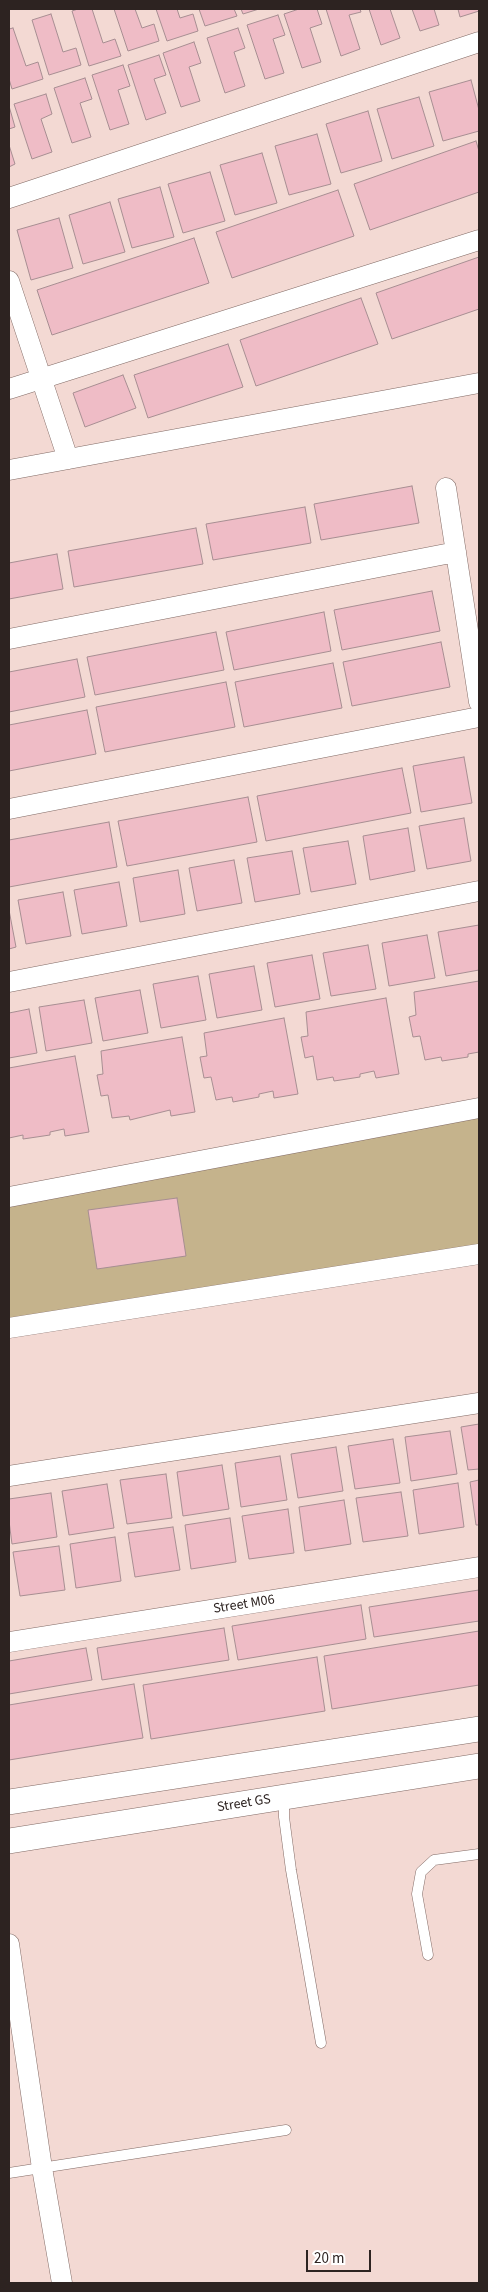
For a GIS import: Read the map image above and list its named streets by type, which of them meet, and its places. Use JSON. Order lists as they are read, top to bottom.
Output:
{
  "streets": {
    "street": ["Street M06", "Street GS"]
  },
  "scale_bar": "20 m"
}
